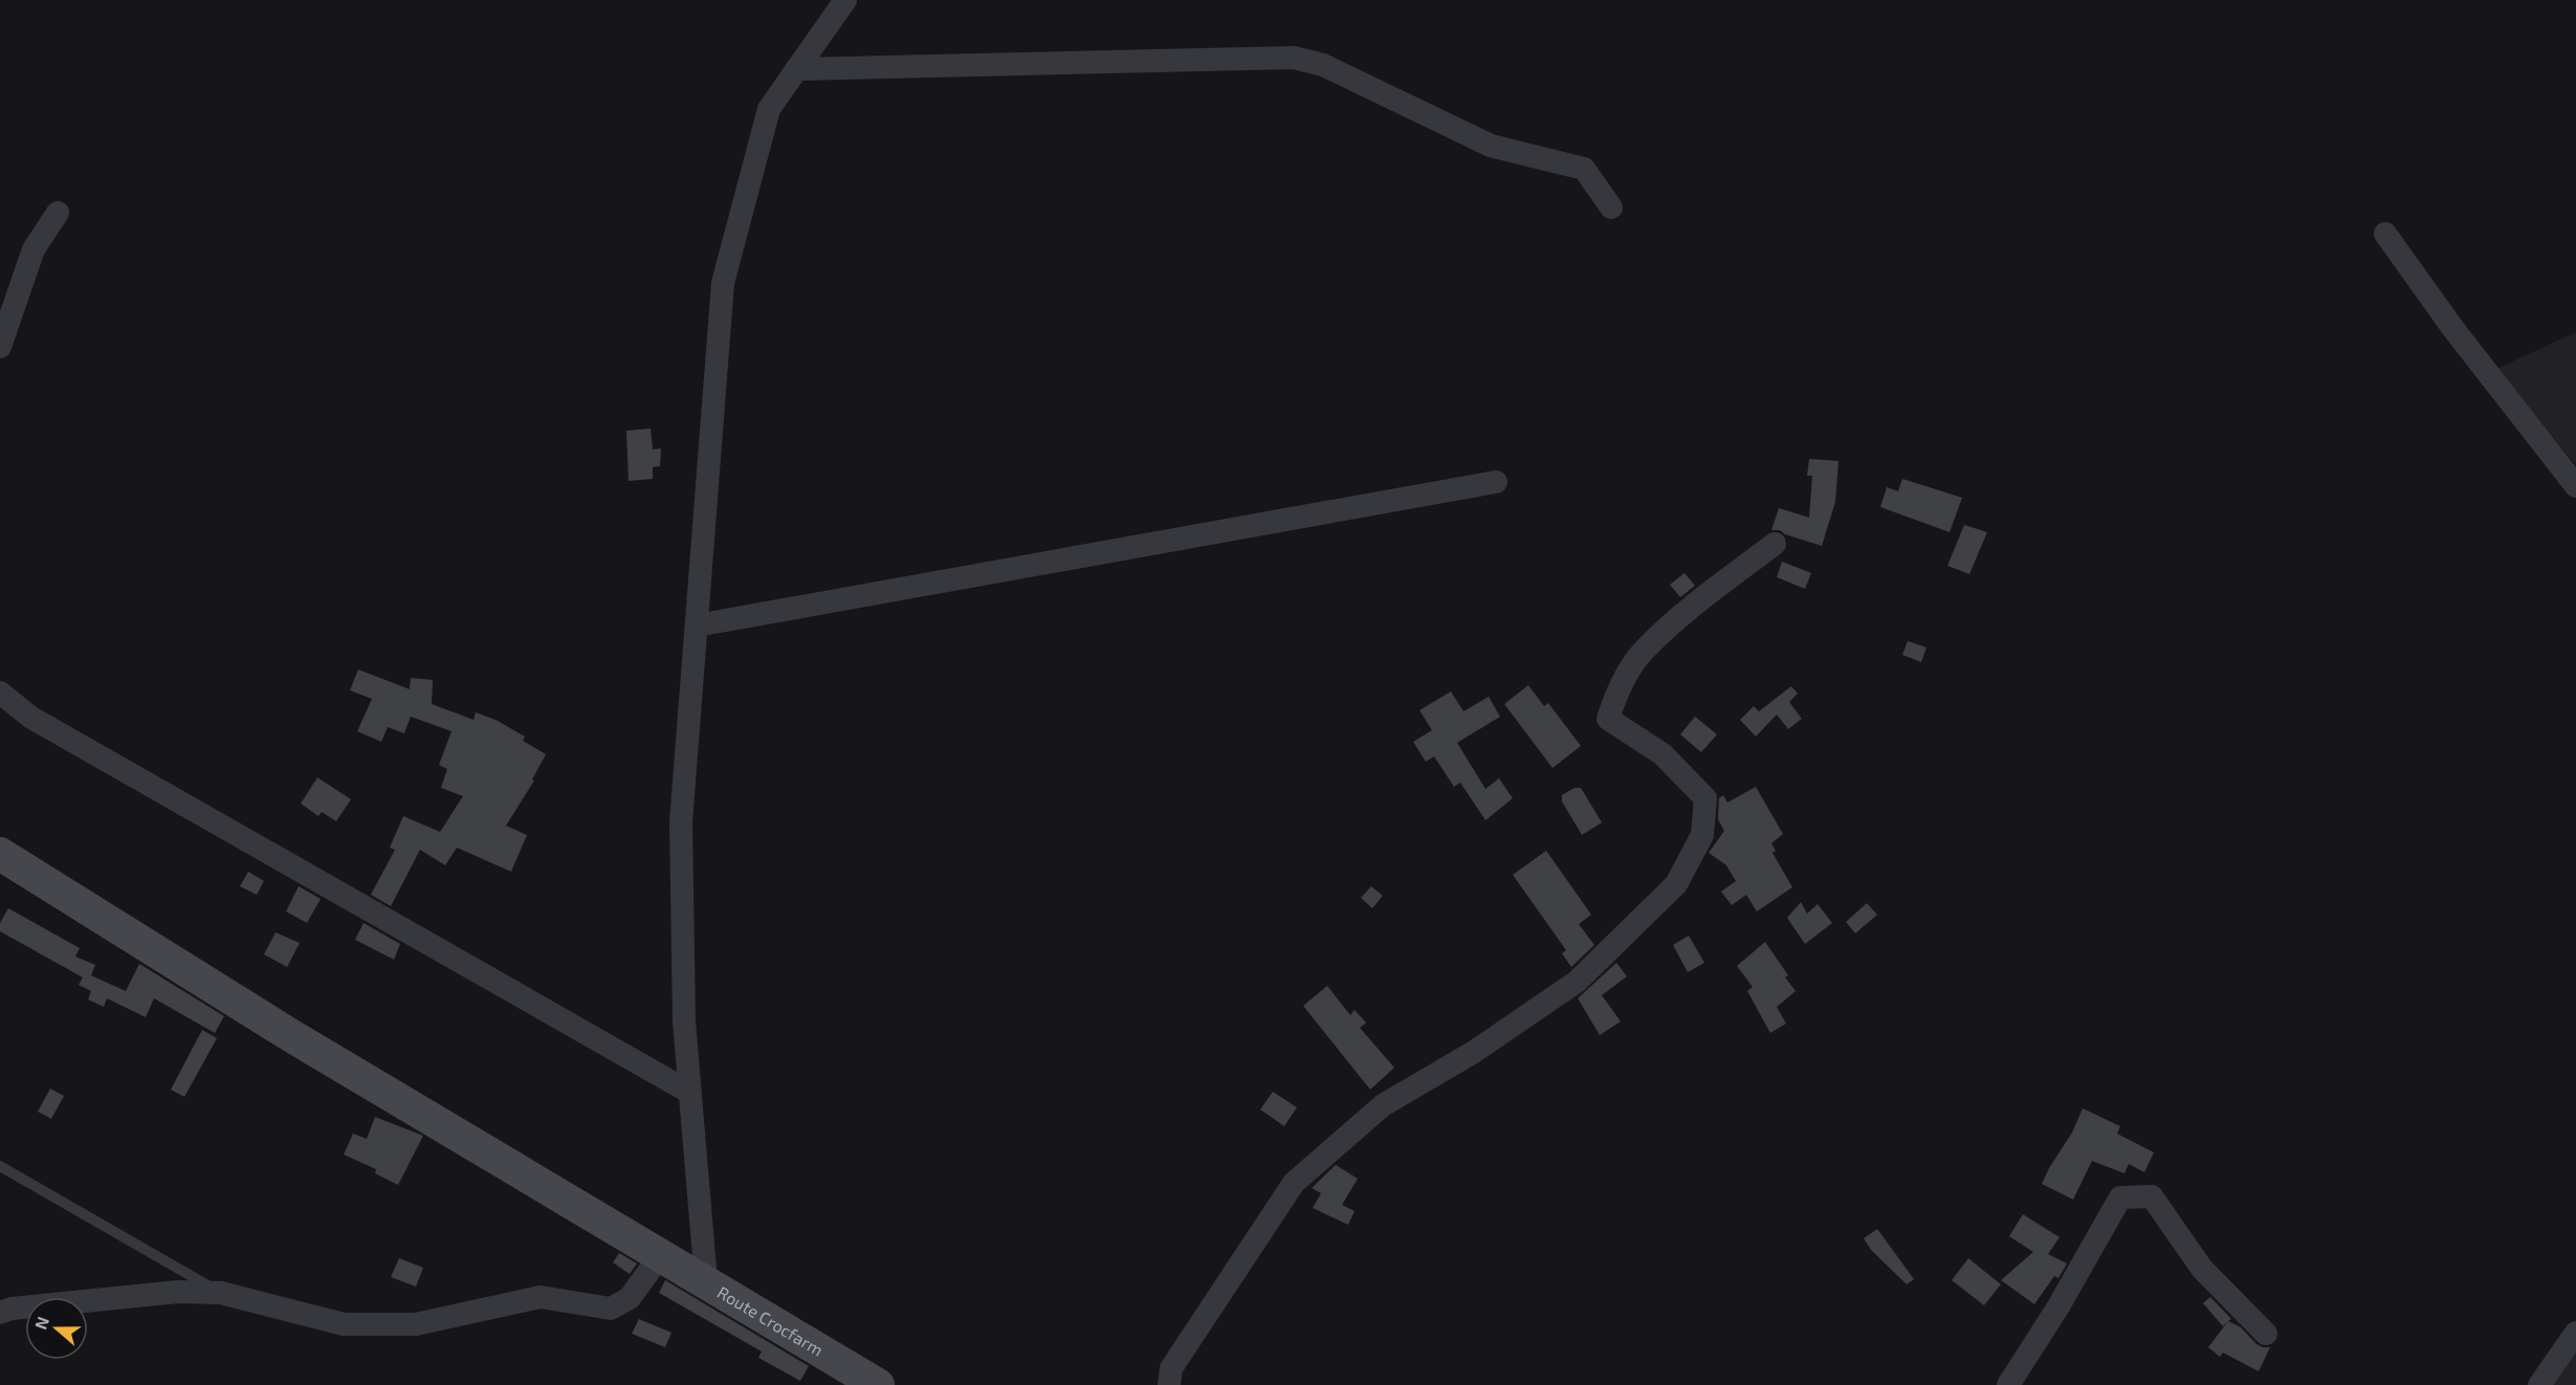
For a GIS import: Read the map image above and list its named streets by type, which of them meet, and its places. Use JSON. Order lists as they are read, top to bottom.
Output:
{
  "streets": {
    "street": ["Route Crocfarm"]
  },
  "north": "left"
}
